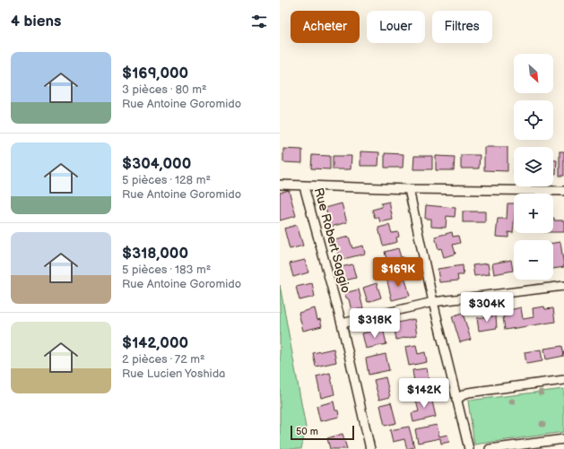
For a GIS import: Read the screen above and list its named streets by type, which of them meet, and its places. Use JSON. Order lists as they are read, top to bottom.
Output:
{
  "streets": {
    "street": ["Rue Robert Saggio"]
  },
  "scale_bar": "50 m",
  "north": "bottom right",
  "page": {
    "heading": "4 biens",
    "chip": ["Acheter", "Louer", "Filtres"],
    "list": [
      {
        "name": "$169,000",
        "note": "3 pièces · 80 m² · Rue Antoine Goromido"
      },
      {
        "name": "$304,000",
        "note": "5 pièces · 128 m² · Rue Antoine Goromido"
      },
      {
        "name": "$318,000",
        "note": "5 pièces · 183 m² · Rue Antoine Goromido"
      },
      {
        "name": "$142,000",
        "note": "2 pièces · 72 m² · Rue Lucien Yoshida"
      }
    ],
    "map_buttons": ["+", "−"],
    "price": [
      "$169K",
      "$304K",
      "$318K",
      "$142K"
    ],
    "scale": "50 m"
  }
}
